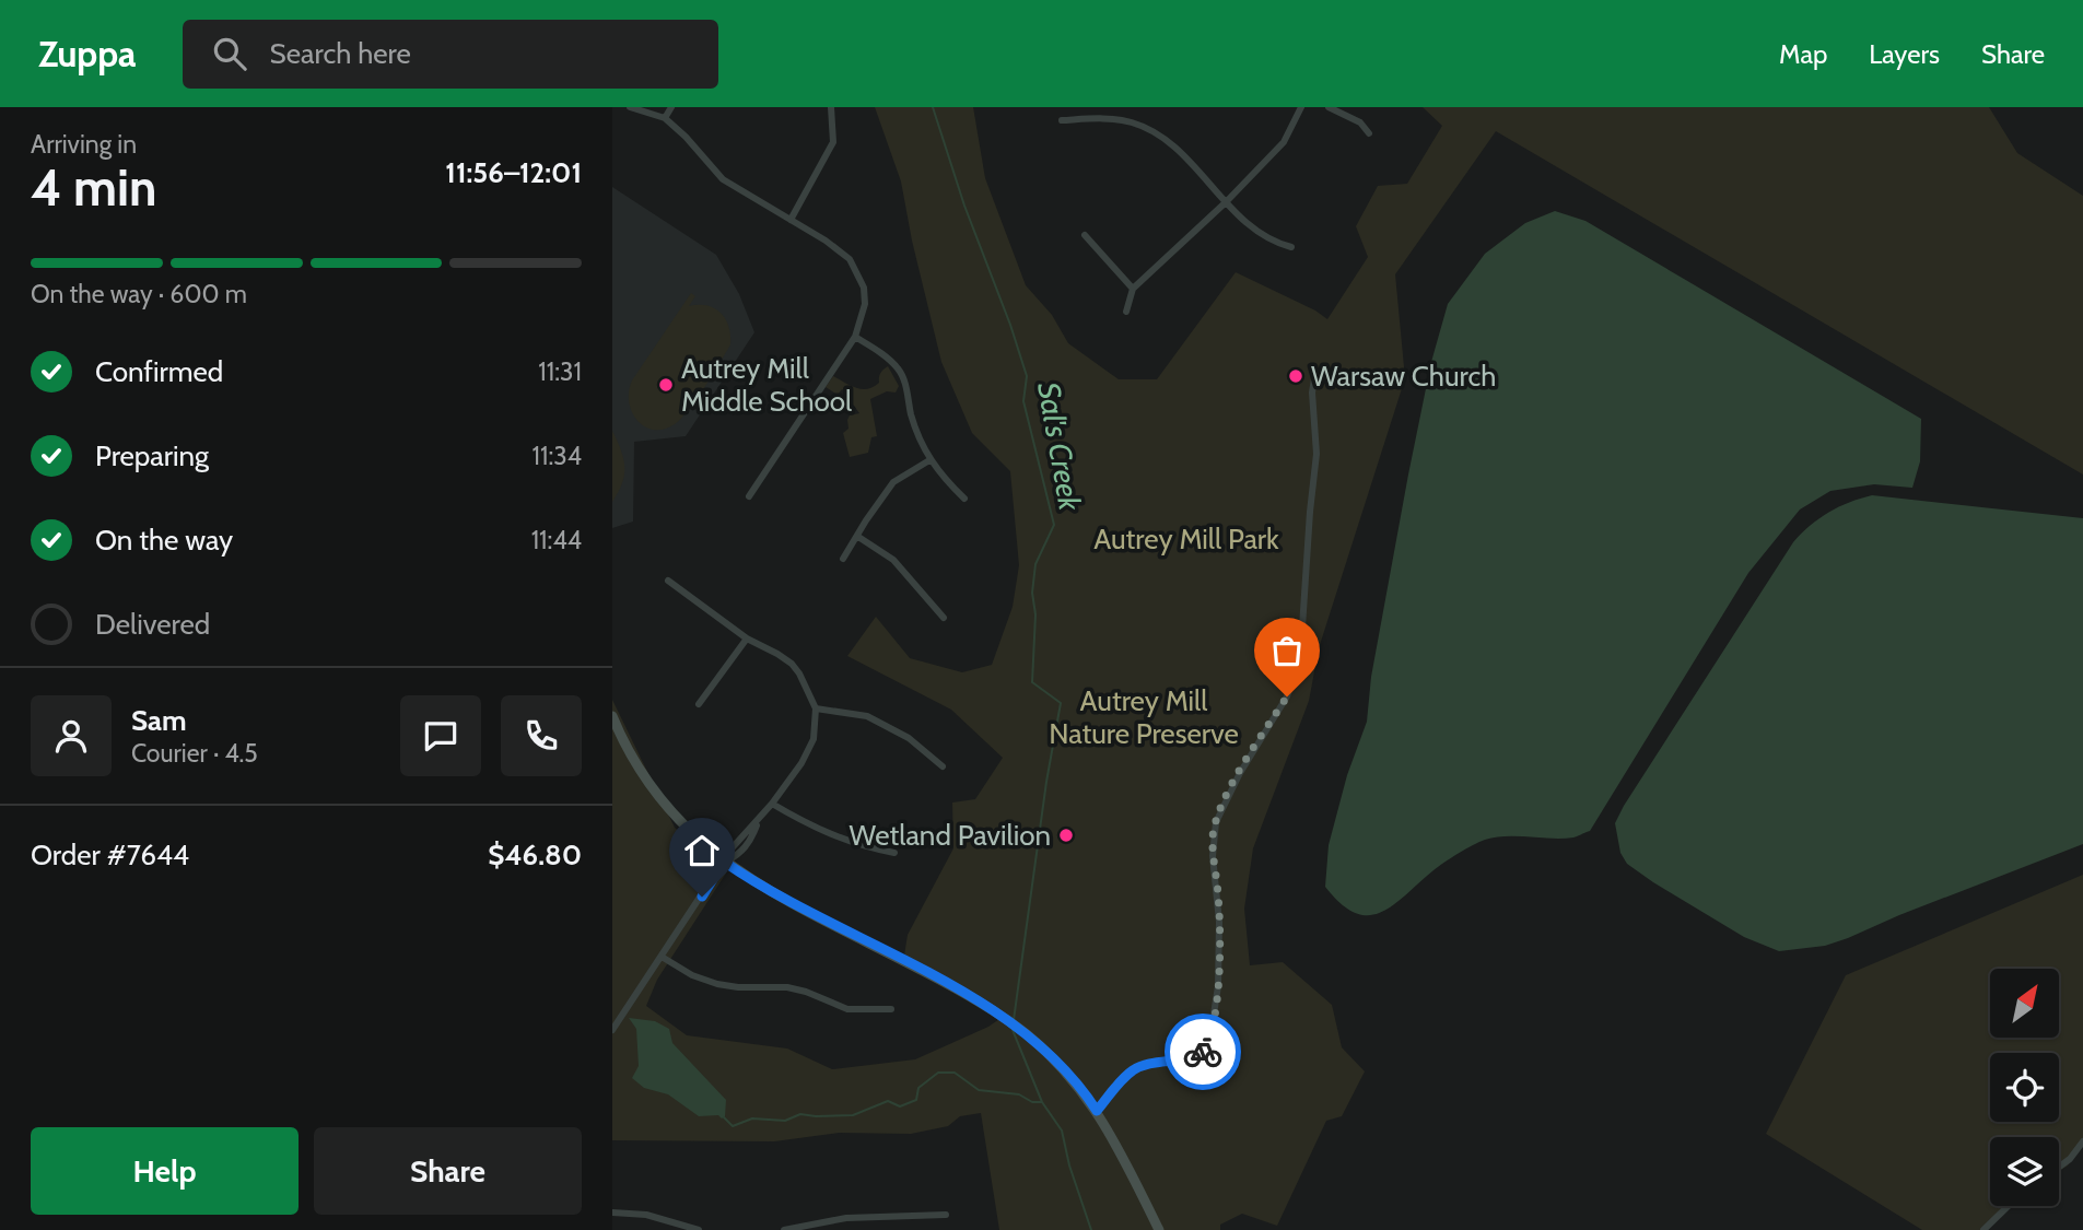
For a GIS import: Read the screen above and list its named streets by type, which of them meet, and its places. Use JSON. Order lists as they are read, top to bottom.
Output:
{
  "water": ["Sal's Creek"],
  "parks": ["Autrey Mill Park", "Autrey Mill Nature Preserve"],
  "places": ["Warsaw Church", "Autrey Mill Middle School", "Wetland Pavilion"],
  "north": "top right",
  "page": {
    "header": "Zuppa",
    "search": "Search here",
    "nav": ["Map", "Layers", "Share"],
    "heading": ["4 min", "Arriving in", "11:56–12:01"],
    "panel": [
      "Sam",
      "Courier · 4.5",
      "Order #7644",
      "$46.80"
    ],
    "bar": "On the way · 600 m",
    "list": [
      ["Confirmed", "11:31"],
      ["Preparing", "11:34"],
      ["On the way", "11:44"],
      "Delivered"
    ],
    "buttons": ["Help", "Share"]
  }
}
